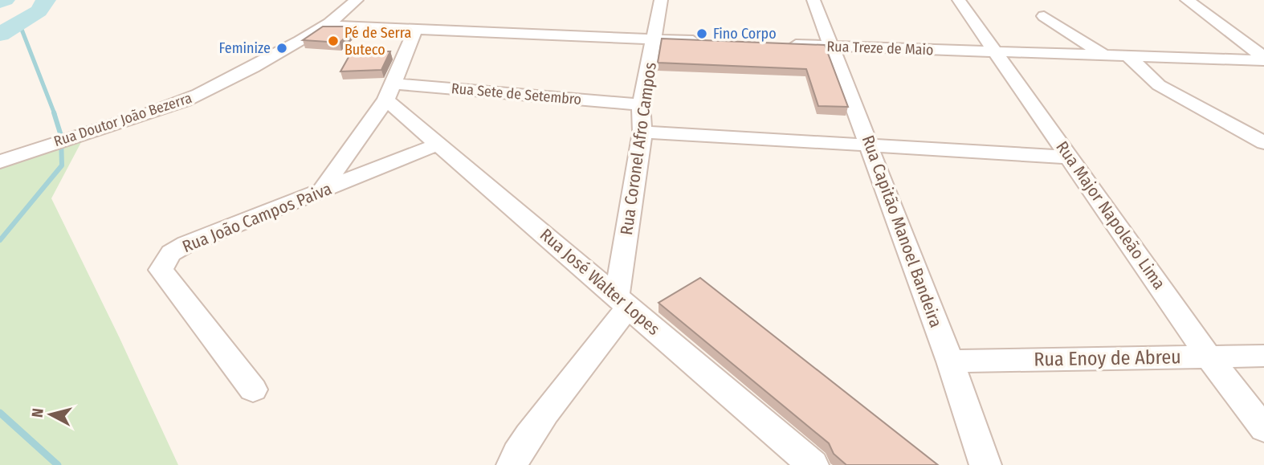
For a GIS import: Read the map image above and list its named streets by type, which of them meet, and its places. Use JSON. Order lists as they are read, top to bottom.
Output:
{
  "streets": {
    "street": [
      "Rua Treze de Maio",
      "Rua Sete de Setembro",
      "Rua Doutor João Bezerra",
      "Rua Coronel Afro Campos",
      "Rua Major Napoleão Lima",
      "Rua João Campos Paiva",
      "Rua Capitão Manoel Bandeira",
      "Rua José Walter Lopes",
      "Rua Enoy de Abreu"
    ]
  },
  "crossings": [
    ["Rua Treze de Maio", "Rua Major Napoleão Lima"],
    ["Rua Treze de Maio", "Rua Capitão Manoel Bandeira"],
    ["Rua Sete de Setembro", "Rua Coronel Afro Campos"],
    ["Rua Sete de Setembro", "Rua José Walter Lopes"],
    ["Rua Coronel Afro Campos", "Rua José Walter Lopes"],
    ["Rua Major Napoleão Lima", "Rua Enoy de Abreu"],
    ["Rua João Campos Paiva", "Rua José Walter Lopes"],
    ["Rua Capitão Manoel Bandeira", "Rua Enoy de Abreu"]
  ],
  "places": ["Fino Corpo", "Pé de Serra Buteco", "Feminize"],
  "north": "left"
}
